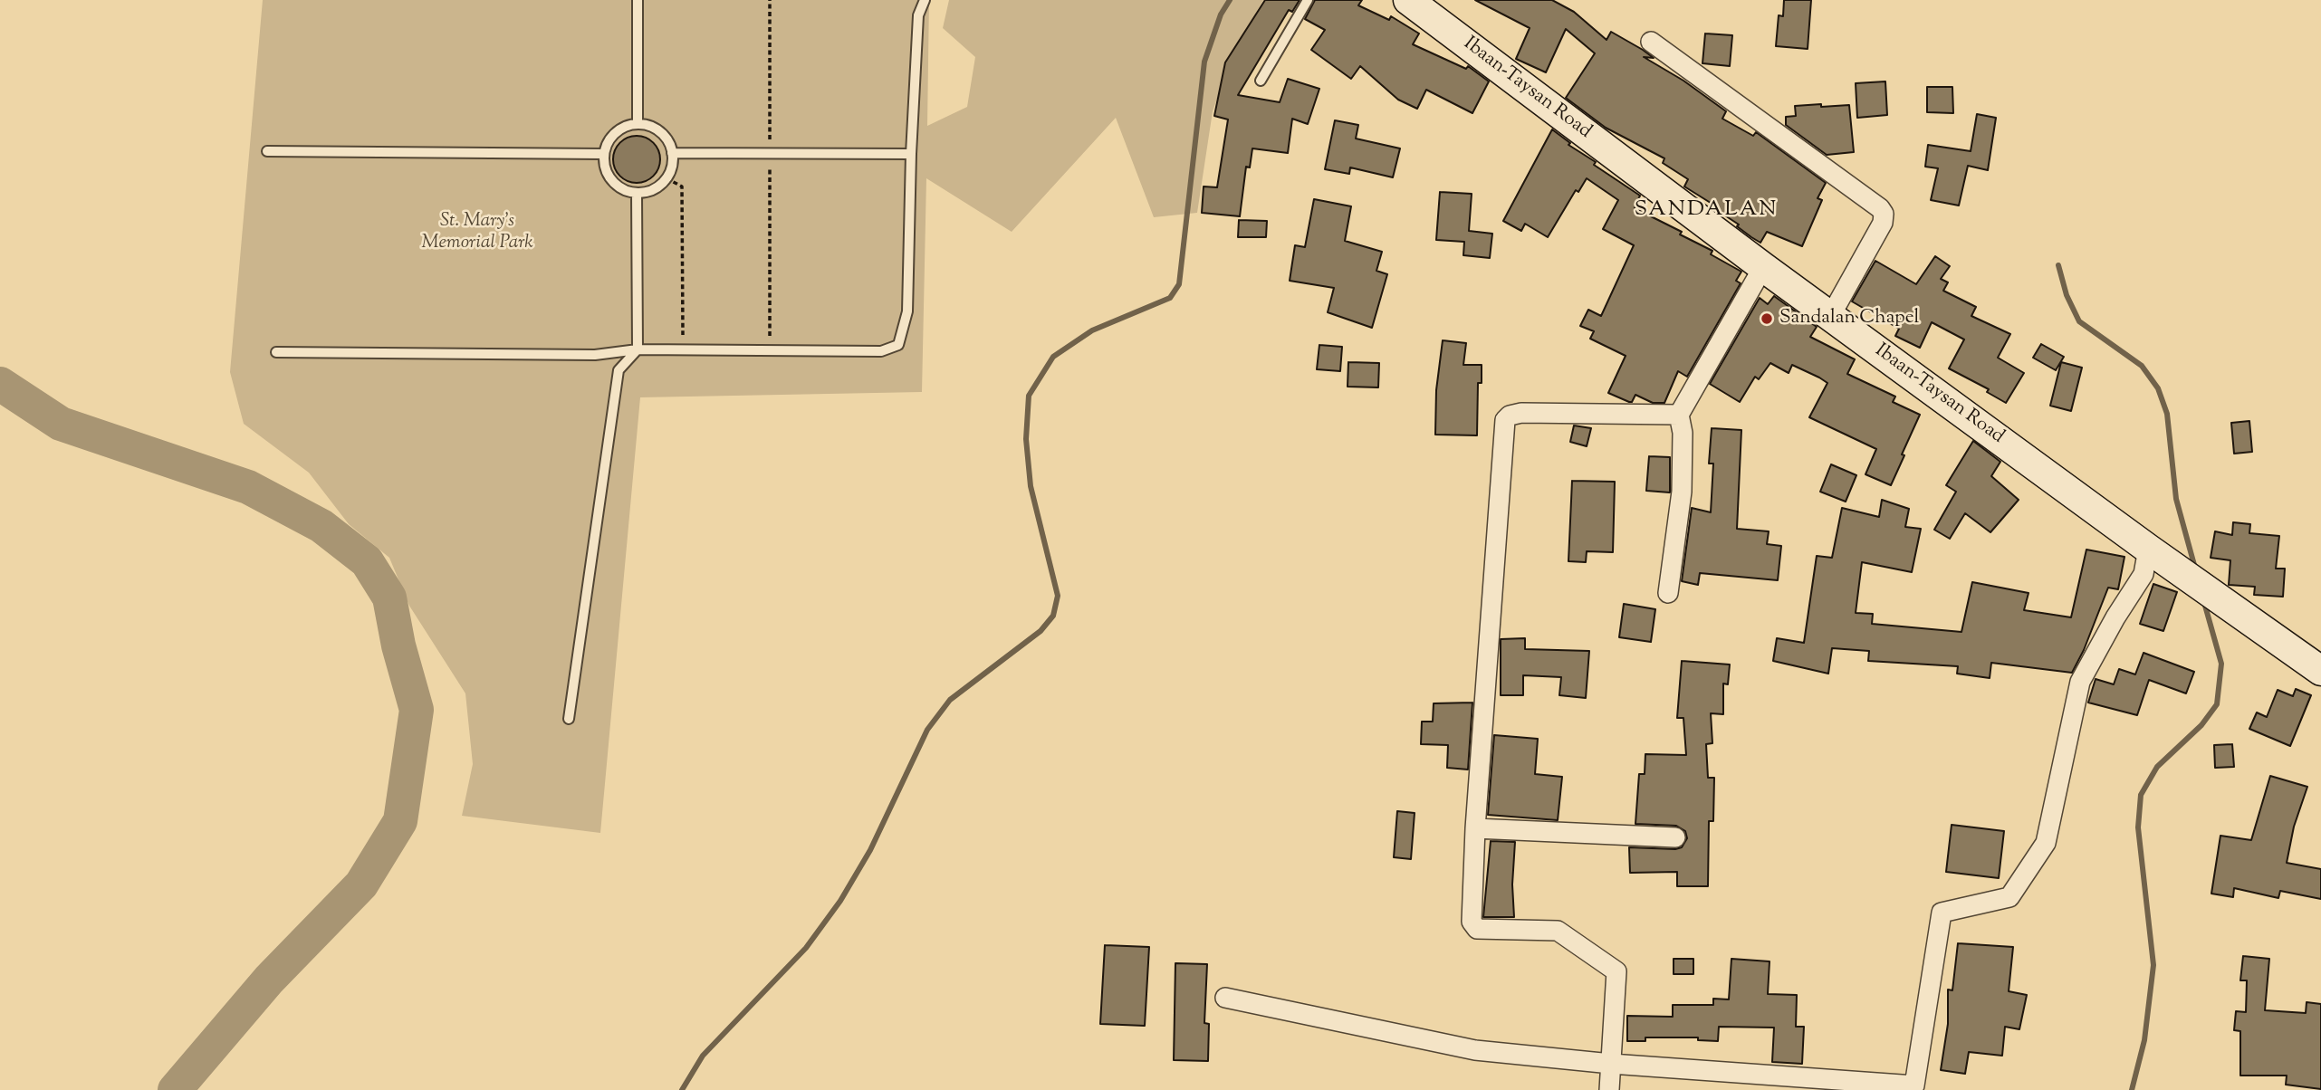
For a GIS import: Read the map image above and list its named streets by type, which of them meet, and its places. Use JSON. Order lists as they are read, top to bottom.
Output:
{
  "streets": {
    "main road": ["Ibaan-Taysan Road"]
  },
  "districts": ["SANDALAN"],
  "parks": ["St. Mary's Memorial Park"],
  "places": ["Sandalan Chapel"]
}
